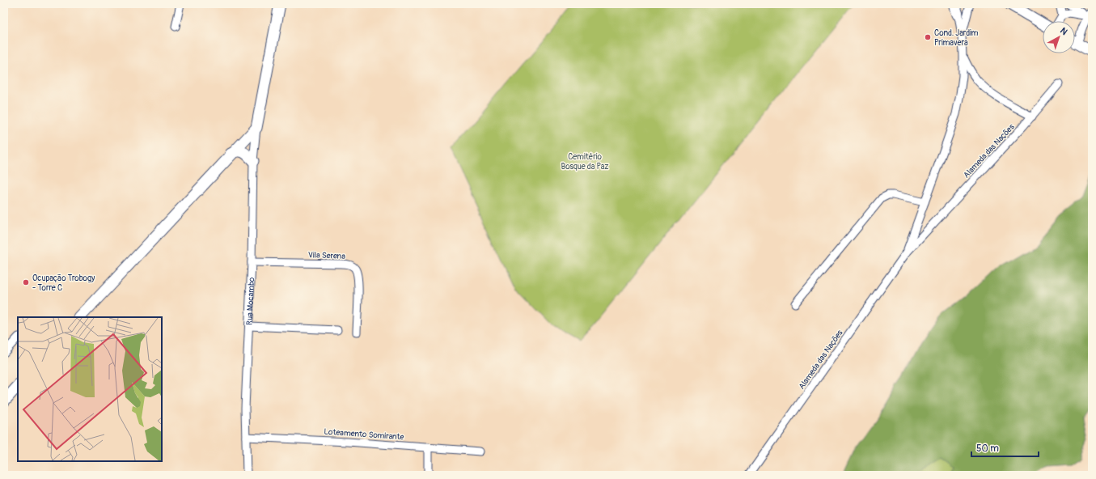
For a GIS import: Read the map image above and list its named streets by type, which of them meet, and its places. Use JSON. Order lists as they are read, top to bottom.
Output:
{
  "streets": {
    "main road": ["Rua Mocambo"],
    "street": ["Alameda das Nações", "Vila Serena", "Loteamento Somirante"]
  },
  "crossings": [
    ["Vila Serena", "Rua Mocambo"],
    ["Rua Mocambo", "Loteamento Somirante"]
  ],
  "parks": ["Cemitério Bosque da Paz"],
  "places": ["Cond. Jardim Primavera", "Ocupação Trobogy - Torre C"],
  "scale_bar": "50 m",
  "north": "top right"
}
